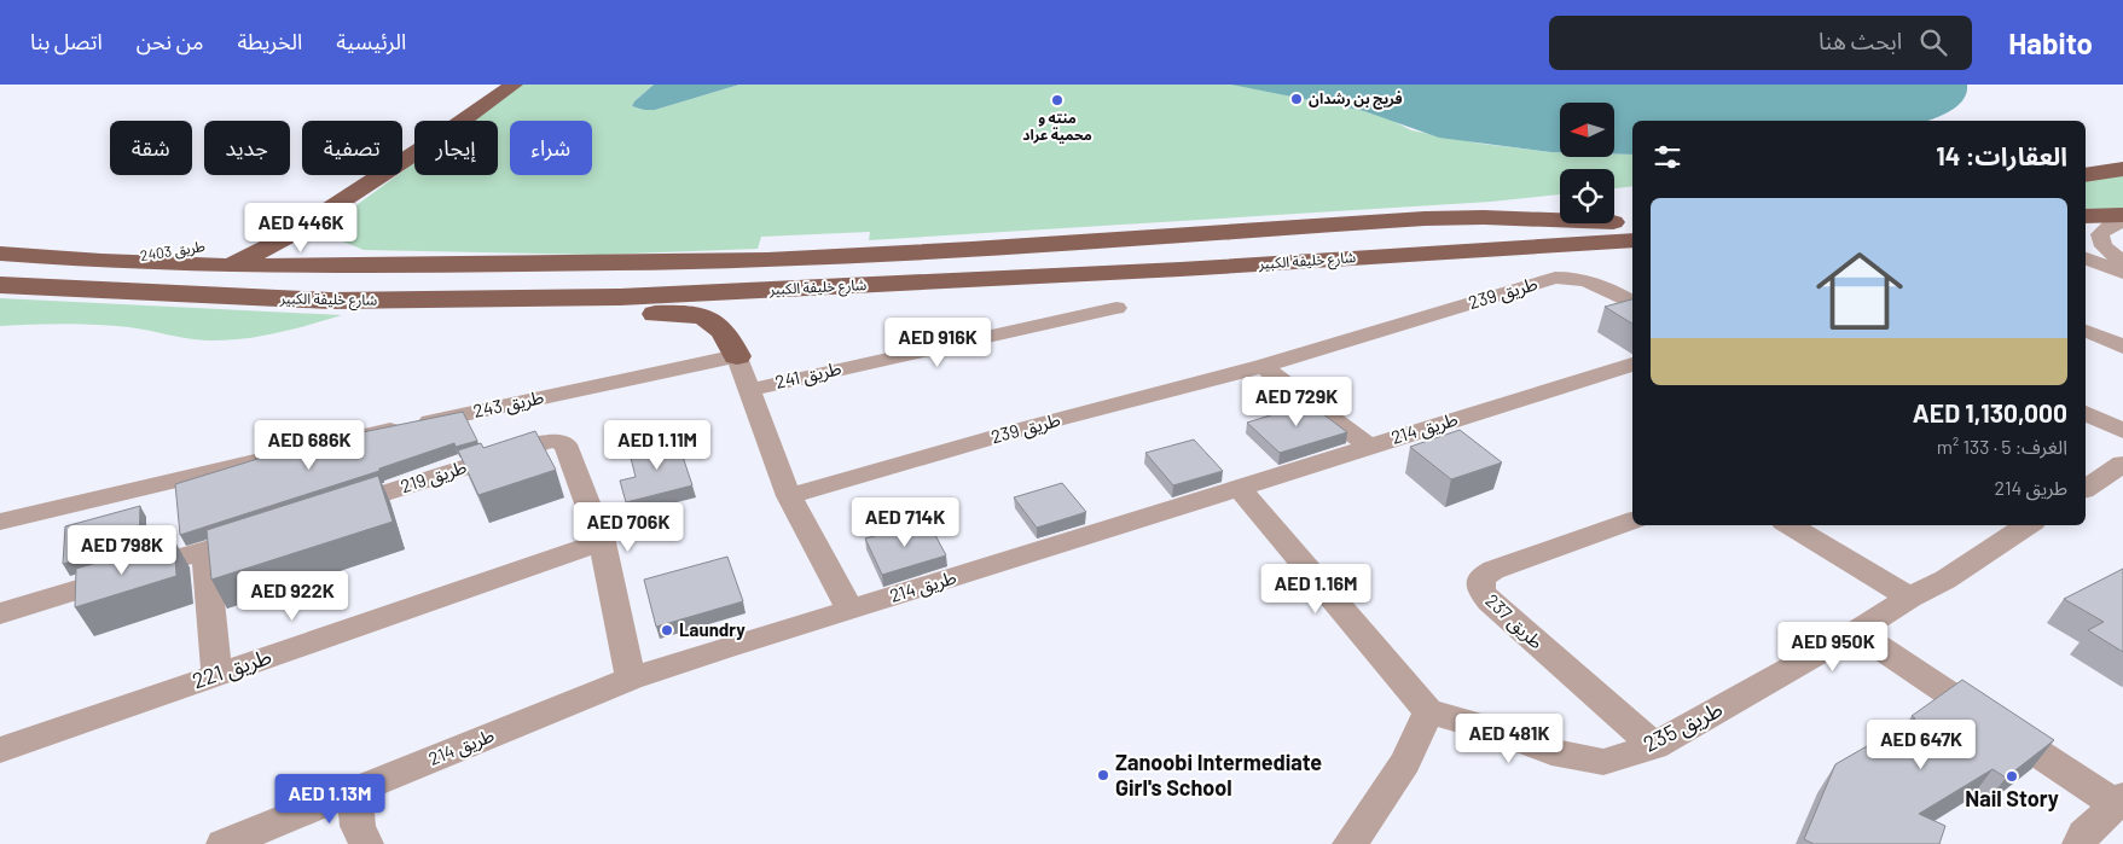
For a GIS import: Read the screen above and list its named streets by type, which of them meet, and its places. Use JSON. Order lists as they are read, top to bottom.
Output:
{
  "streets": {
    "main road": ["شارع خليفة الكبير"],
    "street": [
      "طريق 239",
      "طريق 241",
      "طريق 243",
      "طريق 214",
      "طريق 219",
      "طريق 237",
      "طريق 221",
      "طريق 235"
    ]
  },
  "crossings": [
    ["طريق 239", "طريق 241"],
    ["طريق 241", "طريق 243"],
    ["طريق 241", "طريق 214"],
    ["طريق 214", "طريق 219"],
    ["طريق 219", "طريق 221"],
    ["طريق 237", "طريق 235"]
  ],
  "places": [
    "فريج بن رشدان",
    "منته و محمية عراد",
    "Laundry",
    "Zanoobi Intermediate Girl's School",
    "Nail Story"
  ],
  "north": "left",
  "page": {
    "header": "Habito",
    "search": "ابحث هنا",
    "nav": [
      "الرئيسية",
      "الخريطة",
      "من نحن",
      "اتصل بنا"
    ],
    "chip": [
      "شراء",
      "إيجار",
      "تصفية",
      "جديد",
      "شقة"
    ],
    "heading": "العقارات: 14",
    "list": [
      {
        "name": "AED 1,130,000",
        "note": "الغرف: 5 · 133 m² · طريق 214"
      }
    ],
    "price": [
      "AED 446K",
      "AED 916K",
      "AED 729K",
      "AED 686K",
      "AED 1.11M",
      "AED 714K",
      "AED 706K",
      "AED 798K",
      "AED 1.16M",
      "AED 922K",
      "AED 950K",
      "AED 481K",
      "AED 647K",
      "AED 1.13M"
    ]
  }
}
